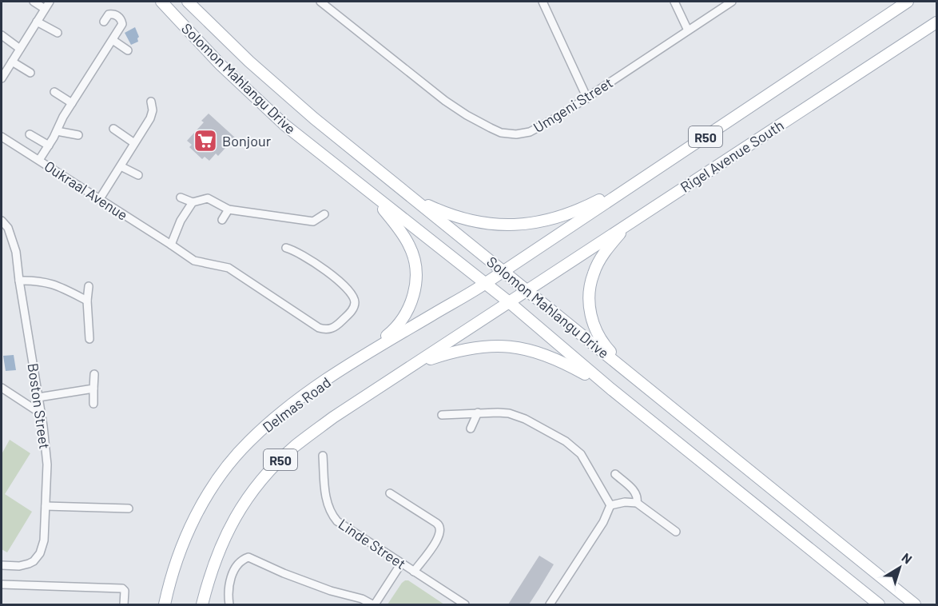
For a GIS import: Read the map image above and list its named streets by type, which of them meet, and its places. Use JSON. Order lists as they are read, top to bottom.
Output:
{
  "streets": {
    "main road": [
      "Solomon Mahlangu Drive",
      "R50",
      "Rigel Avenue South",
      "Delmas Road"
    ],
    "street": [
      "Umgeni Street",
      "Oukraal Avenue",
      "Boston Street",
      "Linde Street"
    ]
  },
  "crossings": [
    ["Solomon Mahlangu Drive", "R50"],
    ["Solomon Mahlangu Drive", "Rigel Avenue South"],
    ["Solomon Mahlangu Drive", "Delmas Road"],
    ["R50", "Rigel Avenue South"],
    ["Rigel Avenue South", "Delmas Road"]
  ],
  "places": {
    "supermarket": ["Bonjour"]
  },
  "north": "top right"
}
